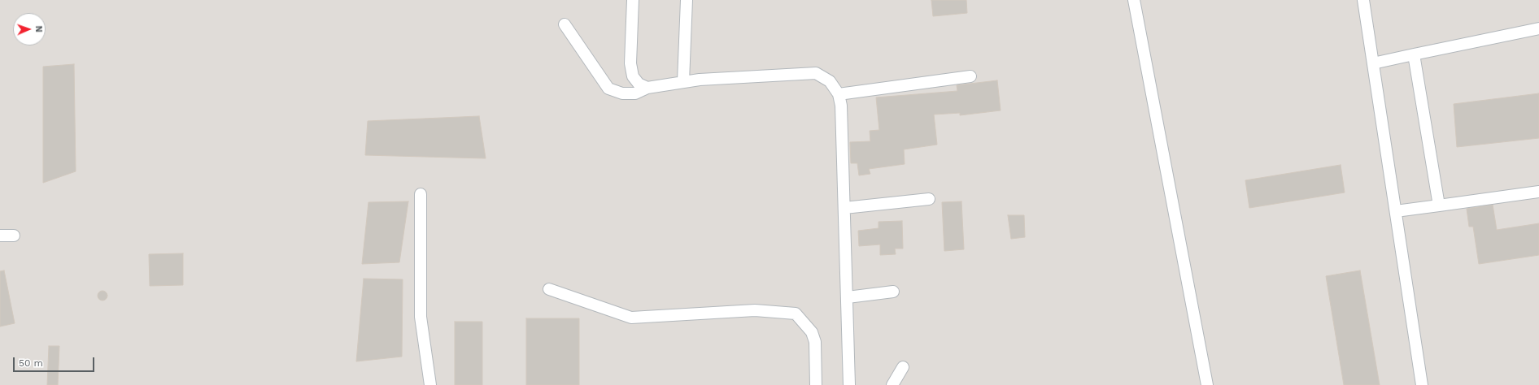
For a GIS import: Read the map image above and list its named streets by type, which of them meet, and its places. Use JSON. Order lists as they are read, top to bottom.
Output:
{
  "scale_bar": "50 m",
  "north": "right"
}
